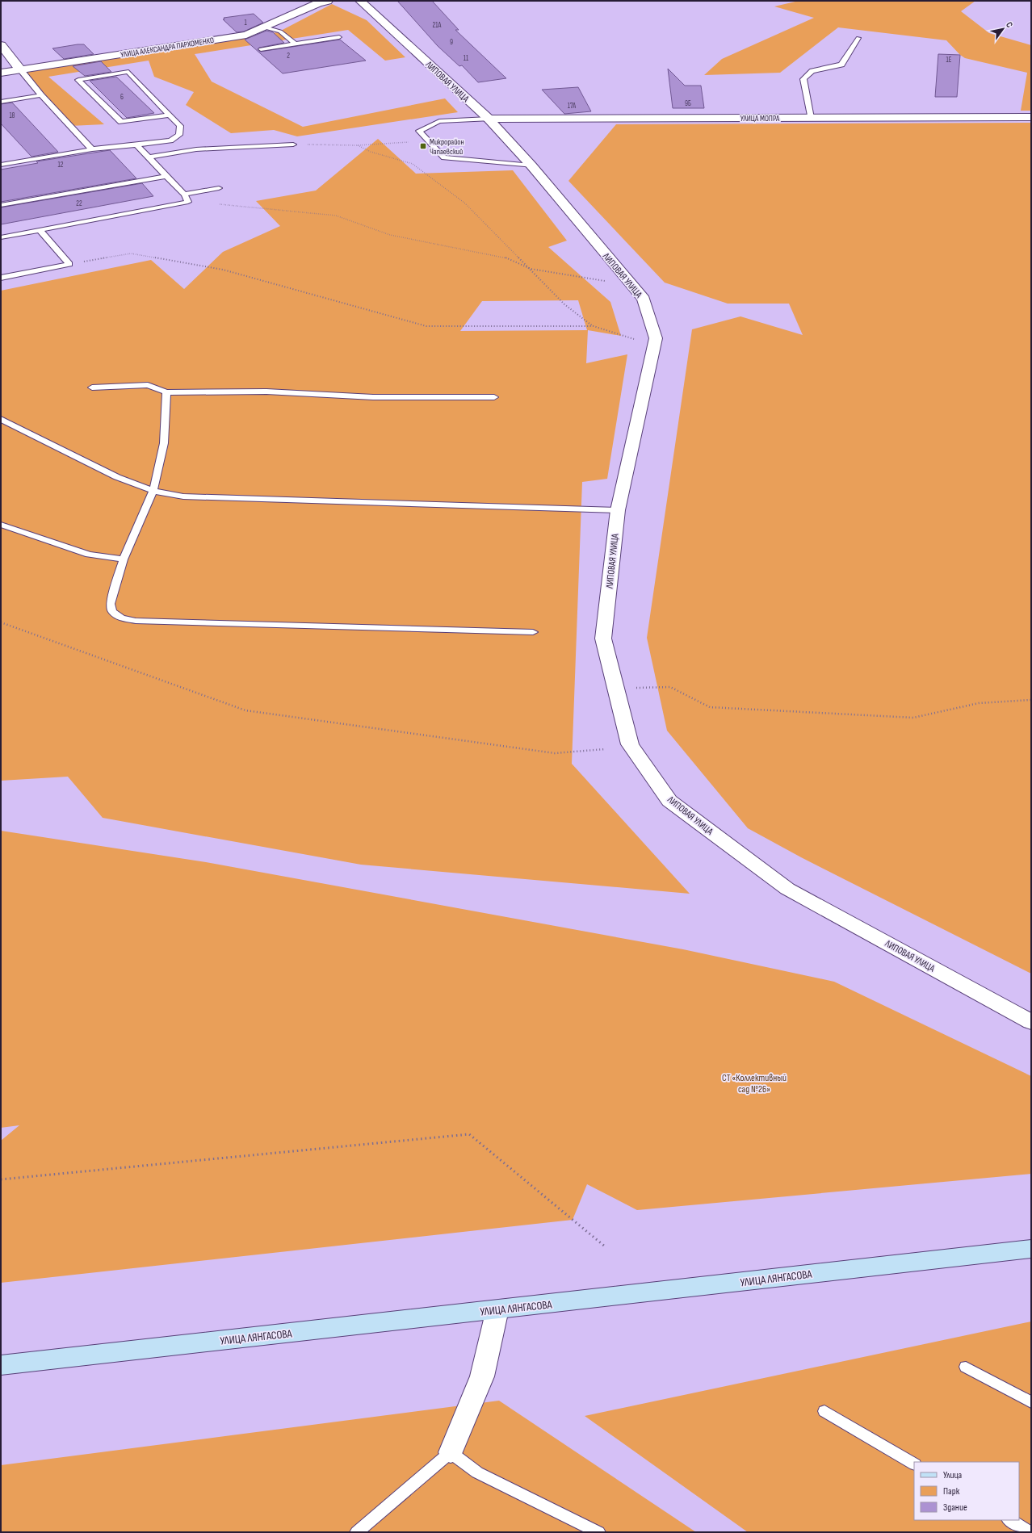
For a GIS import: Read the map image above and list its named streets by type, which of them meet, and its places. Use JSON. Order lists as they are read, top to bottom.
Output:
{
  "streets": {
    "main road": ["УЛИЦА ЛЯНГАСОВА"],
    "street": ["УЛИЦА АЛЕКСАНДРА ПАРХОМЕНКО", "ЛИПОВАЯ УЛИЦА", "УЛИЦА МОПРА"]
  },
  "crossings": [
    ["ЛИПОВАЯ УЛИЦА", "УЛИЦА МОПРА"]
  ],
  "parks": ["СТ «Коллективный сад №26»"],
  "places": {
    "transit": ["Микрорайон Чапаевский"]
  },
  "house_numbers": [
    "1",
    "21А",
    "9",
    "2",
    "11",
    "1Е",
    "6",
    "9Б",
    "17А",
    "18",
    "12",
    "22"
  ],
  "legend": ["Улица", "Парк", "Здание"],
  "north": "top right"
}
